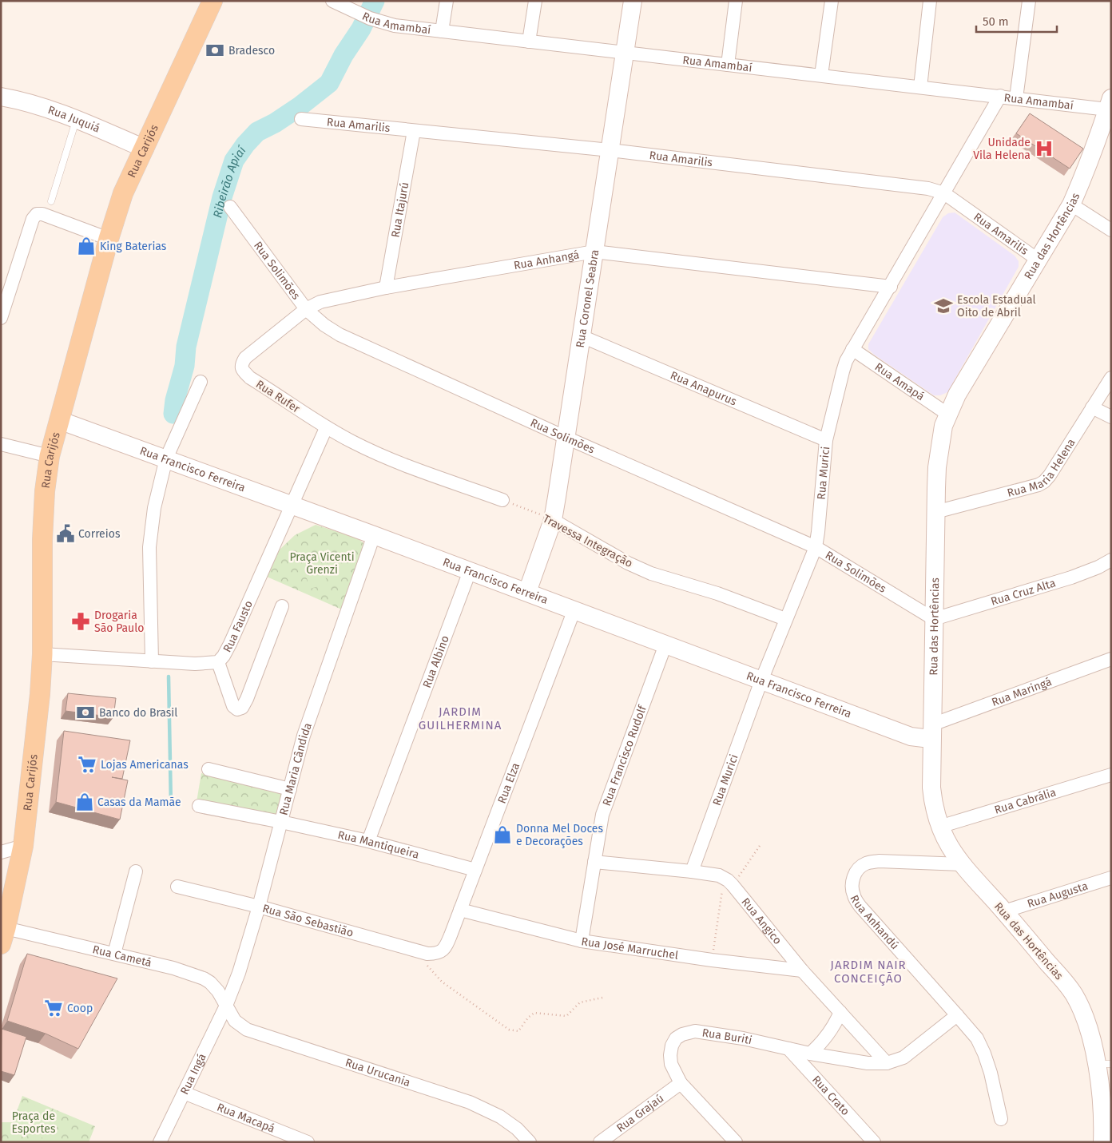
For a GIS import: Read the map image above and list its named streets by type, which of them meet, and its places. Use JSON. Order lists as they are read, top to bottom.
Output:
{
  "streets": {
    "main road": ["Rua Carijós"],
    "street": [
      "Rua Amambaí",
      "Rua Juquiá",
      "Rua Amarilis",
      "Rua Itajurú",
      "Rua das Hortências",
      "Rua Anhangá",
      "Rua Solimões",
      "Rua Coronel Seabra",
      "Rua Amapá",
      "Rua Anapurus",
      "Rua Rufer",
      "Rua Maria Helena",
      "Rua Francisco Ferreira",
      "Rua Murici",
      "Travessa Integração",
      "Rua Cruz Alta",
      "Rua Fausto",
      "Rua Albino",
      "Rua Maringá",
      "Rua Francisco Rudolf",
      "Rua Maria Cândida",
      "Rua Elza",
      "Rua Cabrália",
      "Rua Mantiqueira",
      "Rua Augusta",
      "Rua São Sebastião",
      "Rua Anhandú",
      "Rua Angico",
      "Rua José Marruchel",
      "Rua Cametá",
      "Rua Buriti",
      "Rua Urucania",
      "Rua Ingá",
      "Rua Crato",
      "Rua Grajaú",
      "Rua Macapá"
    ]
  },
  "crossings": [
    ["Rua Amambaí", "Rua das Hortências"],
    ["Rua Amambaí", "Rua Coronel Seabra"],
    ["Rua Amambaí", "Rua Murici"],
    ["Rua Juquiá", "Rua Carijós"],
    ["Rua Amarilis", "Rua Itajurú"],
    ["Rua Amarilis", "Rua das Hortências"],
    ["Rua Amarilis", "Rua Coronel Seabra"],
    ["Rua Amarilis", "Rua Murici"],
    ["Rua Carijós", "Rua Francisco Ferreira"],
    ["Rua Carijós", "Rua Fausto"],
    ["Rua Carijós", "Rua Cametá"],
    ["Rua Itajurú", "Rua Anhangá"],
    ["Rua das Hortências", "Rua Solimões"],
    ["Rua das Hortências", "Rua Amapá"],
    ["Rua das Hortências", "Rua Maria Helena"],
    ["Rua das Hortências", "Rua Francisco Ferreira"],
    ["Rua das Hortências", "Rua Cruz Alta"],
    ["Rua das Hortências", "Rua Maringá"],
    ["Rua das Hortências", "Rua Cabrália"],
    ["Rua das Hortências", "Rua Augusta"],
    ["Rua das Hortências", "Rua Anhandú"],
    ["Rua Anhangá", "Rua Solimões"],
    ["Rua Anhangá", "Rua Coronel Seabra"],
    ["Rua Anhangá", "Rua Rufer"],
    ["Rua Anhangá", "Rua Murici"],
    ["Rua Solimões", "Rua Coronel Seabra"],
    ["Rua Solimões", "Rua Murici"],
    ["Rua Solimões", "Rua Cruz Alta"],
    ["Rua Coronel Seabra", "Rua Anapurus"],
    ["Rua Coronel Seabra", "Rua Francisco Ferreira"],
    ["Rua Coronel Seabra", "Travessa Integração"],
    ["Rua Amapá", "Rua Murici"],
    ["Rua Anapurus", "Rua Murici"],
    ["Rua Rufer", "Rua Fausto"],
    ["Rua Francisco Ferreira", "Rua Murici"],
    ["Rua Francisco Ferreira", "Rua Fausto"],
    ["Rua Francisco Ferreira", "Rua Albino"],
    ["Rua Francisco Ferreira", "Rua Maringá"],
    ["Rua Francisco Ferreira", "Rua Francisco Rudolf"],
    ["Rua Francisco Ferreira", "Rua Maria Cândida"],
    ["Rua Francisco Ferreira", "Rua Elza"],
    ["Rua Murici", "Travessa Integração"],
    ["Rua Albino", "Rua Mantiqueira"],
    ["Rua Francisco Rudolf", "Rua José Marruchel"],
    ["Rua Maria Cândida", "Rua Mantiqueira"],
    ["Rua Maria Cândida", "Rua São Sebastião"],
    ["Rua Maria Cândida", "Rua Cametá"],
    ["Rua Maria Cândida", "Rua Urucania"],
    ["Rua Maria Cândida", "Rua Ingá"],
    ["Rua Elza", "Rua Mantiqueira"],
    ["Rua Elza", "Rua São Sebastião"],
    ["Rua Elza", "Rua José Marruchel"],
    ["Rua Anhandú", "Rua Buriti"],
    ["Rua Angico", "Rua José Marruchel"],
    ["Rua Angico", "Rua Buriti"],
    ["Rua Cametá", "Rua Urucania"],
    ["Rua Cametá", "Rua Ingá"],
    ["Rua Buriti", "Rua Crato"],
    ["Rua Buriti", "Rua Grajaú"],
    ["Rua Urucania", "Rua Ingá"],
    ["Rua Ingá", "Rua Macapá"]
  ],
  "districts": ["JARDIM GUILHERMINA", "JARDIM NAIR CONCEIÇÃO"],
  "water": ["Ribeirão Apiaí"],
  "parks": ["Praça Vicenti Grenzi", "Praça de Esportes"],
  "places": {
    "bank": ["Bradesco", "Banco do Brasil"],
    "hospital": ["Unidade Vila Helena"],
    "shop": ["King Baterias", "Casas da Mamãe", "Donna Mel Doces e Decorações"],
    "school or university": ["Escola Estadual Oito de Abril"],
    "public building": ["Correios"],
    "pharmacy": ["Drogaria São Paulo"],
    "supermarket": ["Lojas Americanas", "Coop"]
  },
  "scale_bar": "50 m"
}
